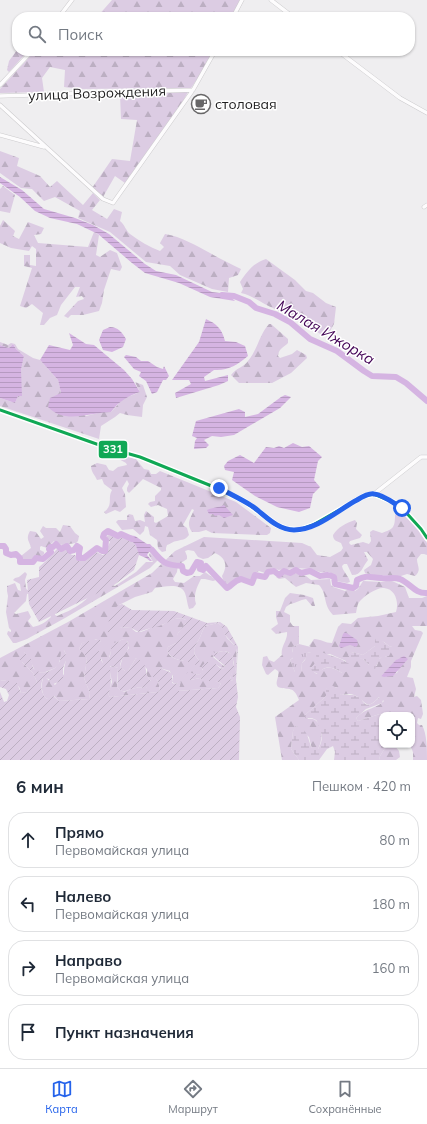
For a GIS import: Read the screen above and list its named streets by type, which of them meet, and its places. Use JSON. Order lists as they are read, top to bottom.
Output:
{
  "streets": {
    "street": ["улица Возрождения"]
  },
  "water": ["Малая Ижорка"],
  "places": {
    "cafe": ["столовая"]
  },
  "lines": ["transit line 331"],
  "page": {
    "search": "Поиск",
    "heading": ["6 мин", "Пешком · 420 m"],
    "list": [
      ["Прямо", "Первомайская улица", "80 m"],
      ["Налево", "Первомайская улица", "180 m"],
      ["Направо", "Первомайская улица", "160 m"],
      "Пункт назначения"
    ],
    "nav": ["Карта", "Маршрут", "Сохранённые"]
  }
}
